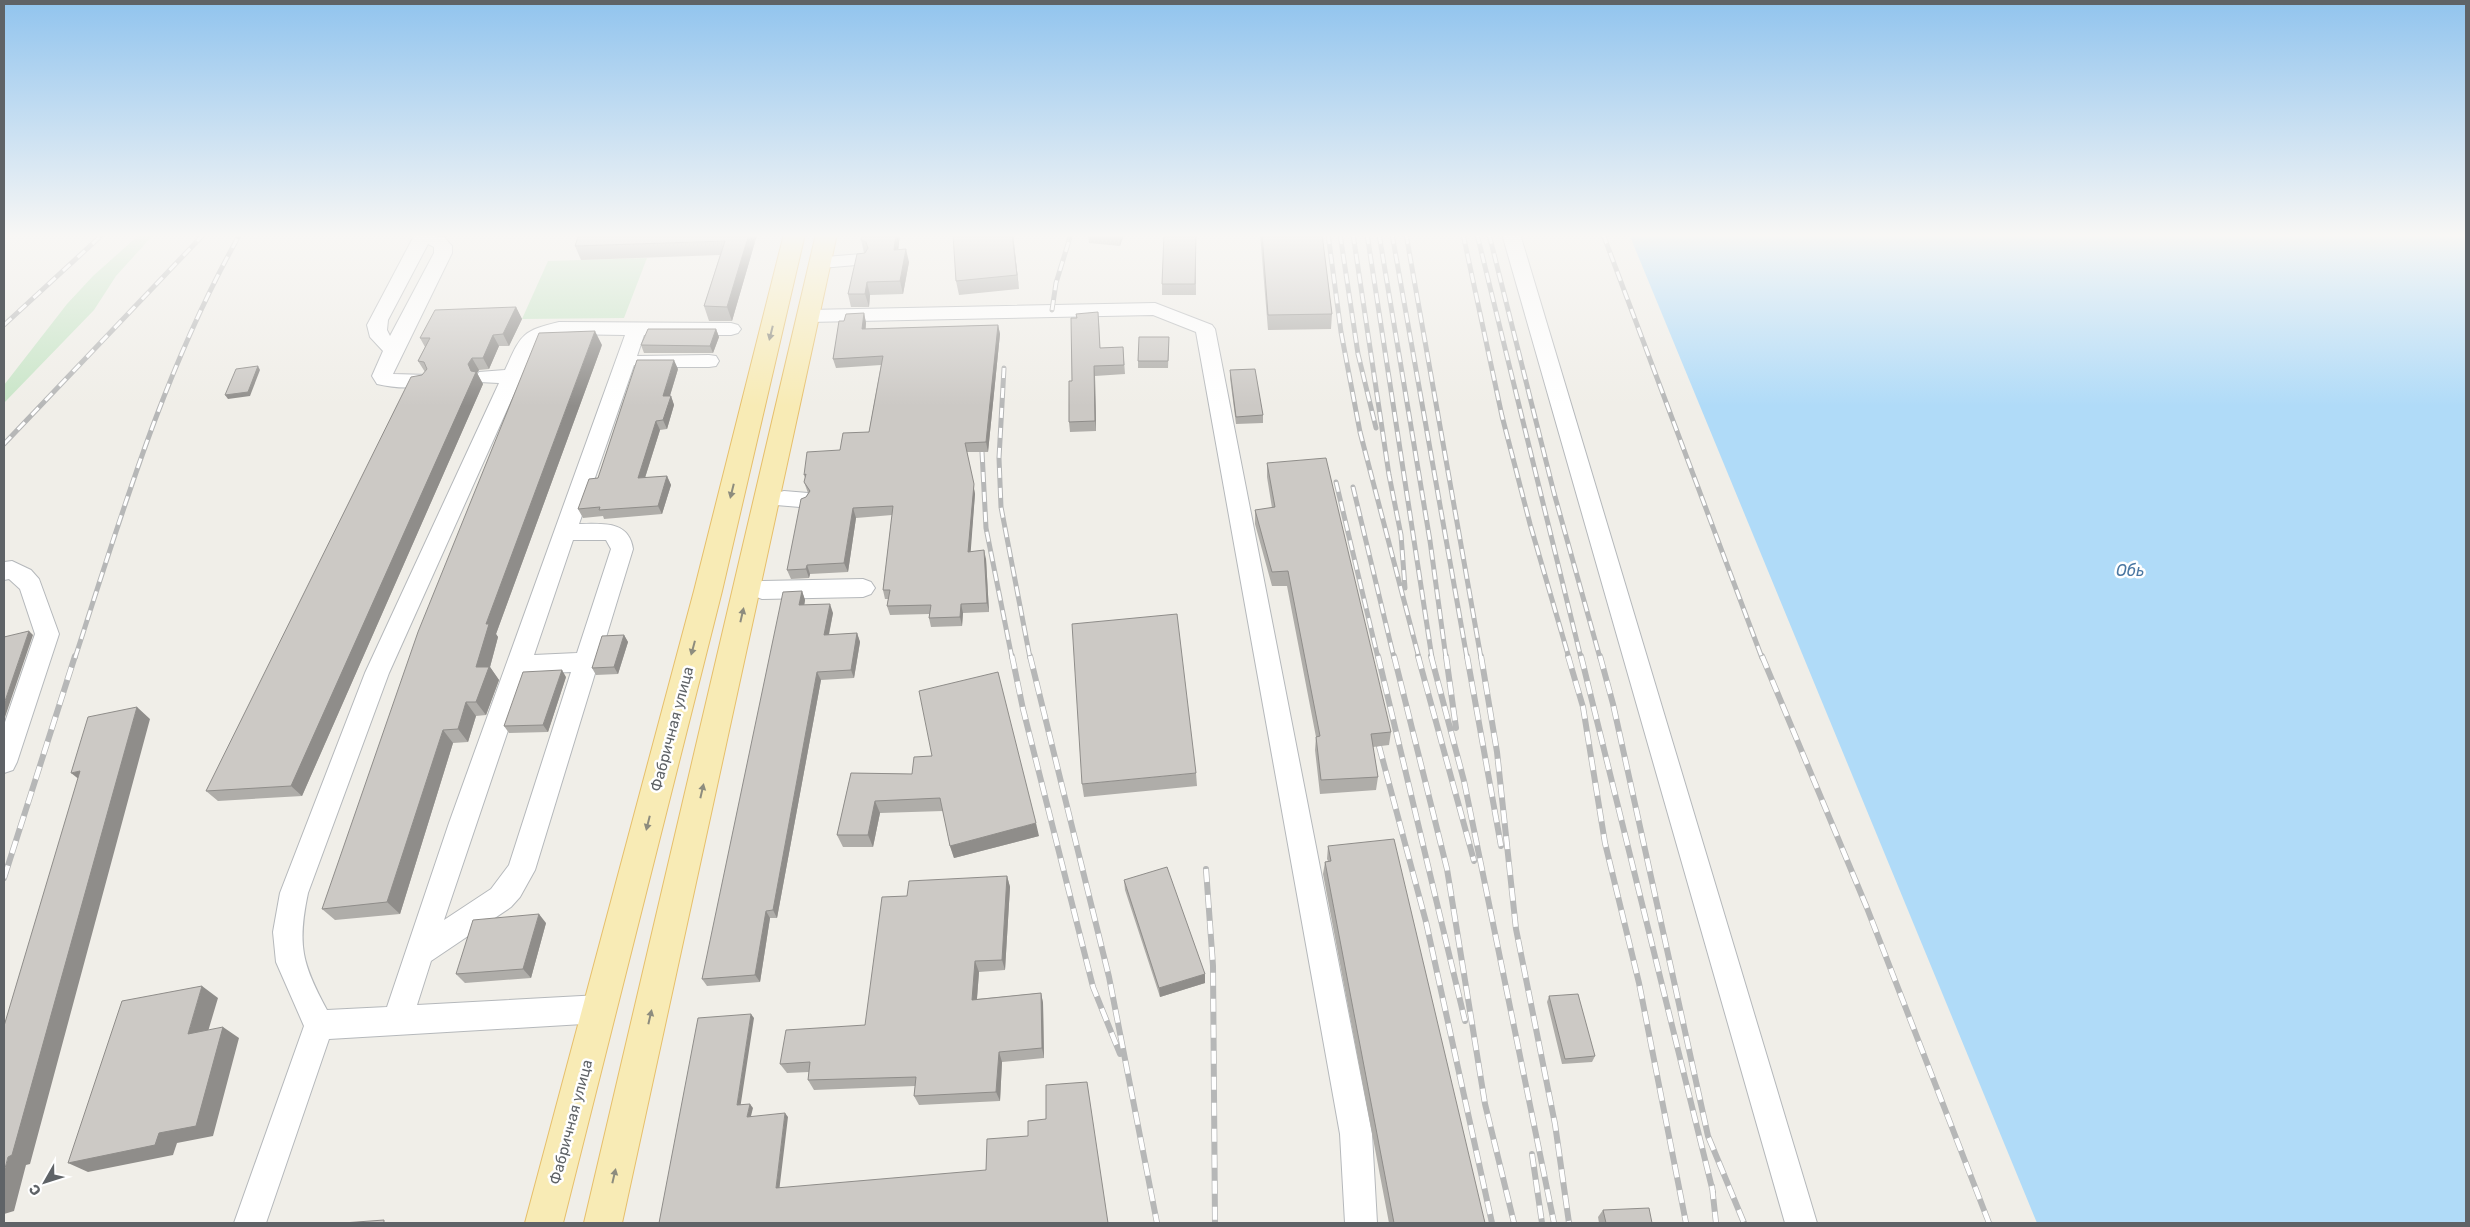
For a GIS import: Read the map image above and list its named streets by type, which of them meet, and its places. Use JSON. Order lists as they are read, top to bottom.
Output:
{
  "streets": {
    "main road": ["Фабричная улица"]
  },
  "water": ["Обь"],
  "north": "bottom left"
}
